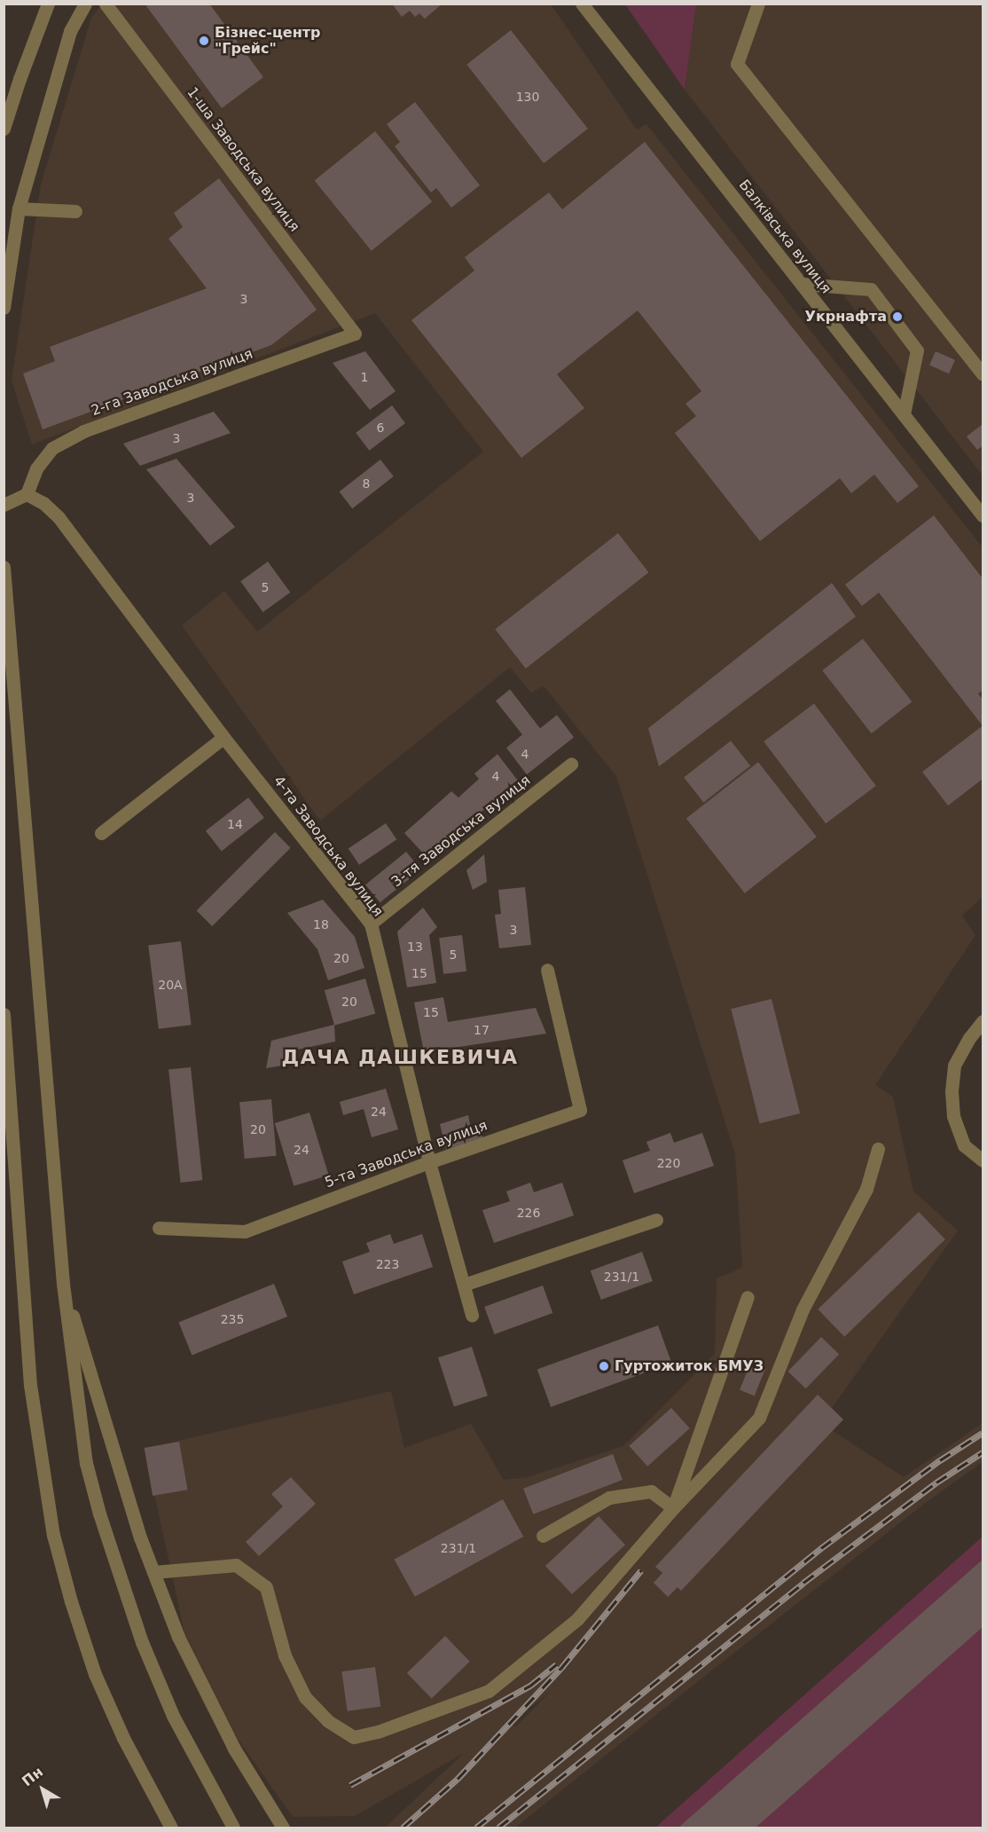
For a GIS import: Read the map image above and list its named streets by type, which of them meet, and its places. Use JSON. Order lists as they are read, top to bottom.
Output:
{
  "streets": {
    "street": [
      "1-ша Заводська вулиця",
      "Балківська вулиця",
      "2-га Заводська вулиця",
      "3-тя Заводська вулиця",
      "4-та Заводська вулиця",
      "5-та Заводська вулиця"
    ]
  },
  "crossings": [
    ["1-ша Заводська вулиця", "2-га Заводська вулиця"],
    ["2-га Заводська вулиця", "4-та Заводська вулиця"],
    ["3-тя Заводська вулиця", "4-та Заводська вулиця"],
    ["4-та Заводська вулиця", "5-та Заводська вулиця"]
  ],
  "districts": ["ДАЧА ДАШКЕВИЧА"],
  "places": ["Бізнес-центр \"Грейс\"", "Укрнафта", "Гуртожиток БМУЗ"],
  "house_numbers": [
    "130",
    "3",
    "1",
    "6",
    "3",
    "8",
    "3",
    "5",
    "4",
    "4",
    "14",
    "18",
    "3",
    "13",
    "5",
    "20",
    "15",
    "20А",
    "20",
    "15",
    "17",
    "24",
    "20",
    "24",
    "220",
    "226",
    "223",
    "231/1",
    "235",
    "231/1"
  ],
  "north": "top left"
}
